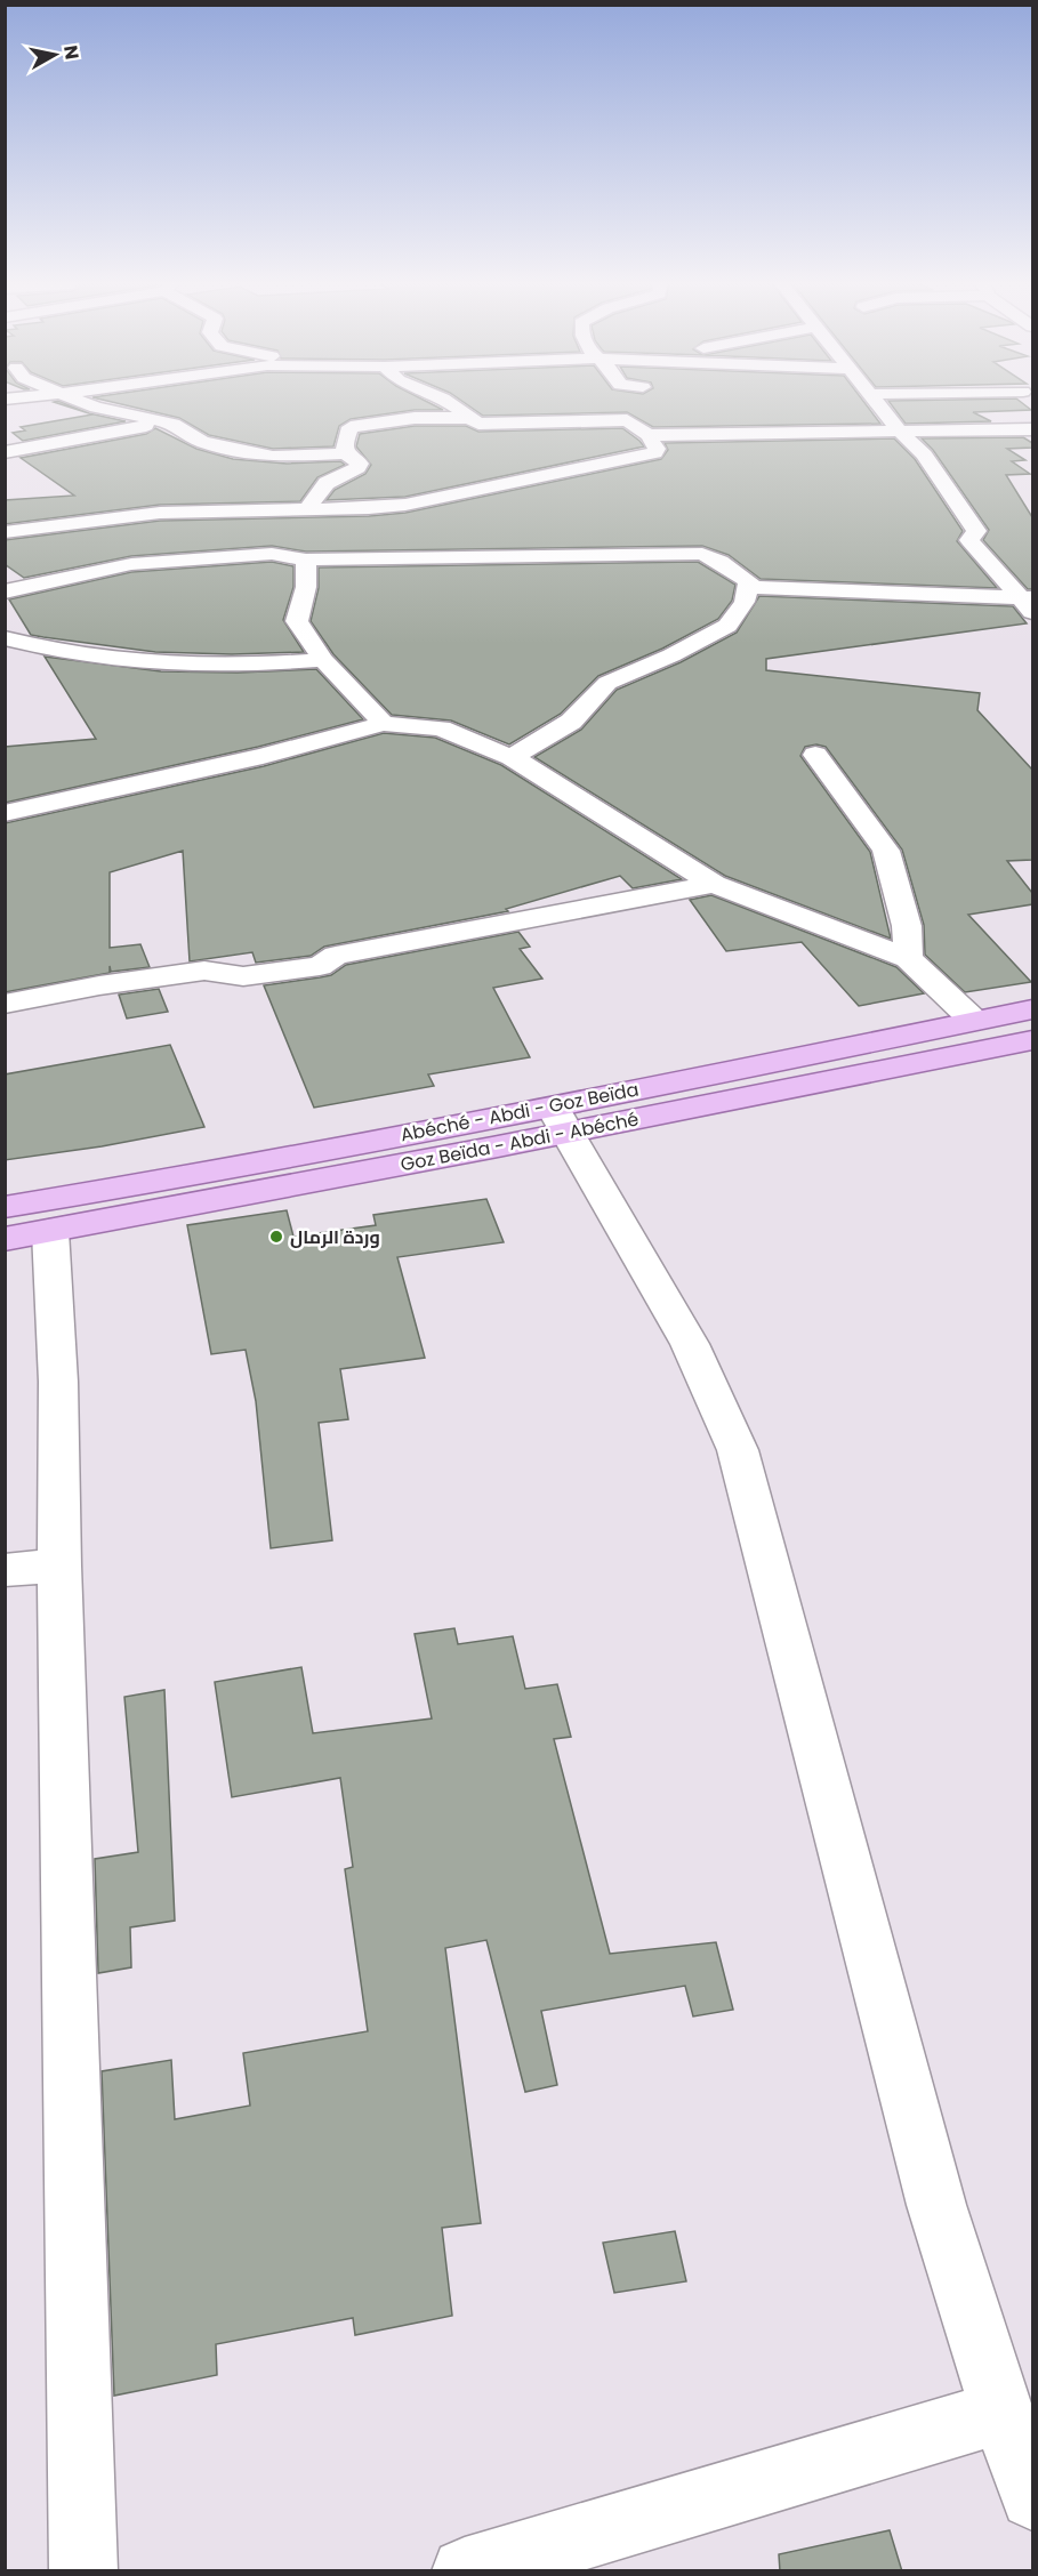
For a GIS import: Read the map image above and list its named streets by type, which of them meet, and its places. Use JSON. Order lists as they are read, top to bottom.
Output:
{
  "streets": {
    "main road": ["Abéché - Abdi - Goz Beïda", "Goz Beïda - Abdi - Abéché"]
  },
  "crossings": [
    ["Abéché - Abdi - Goz Beïda", "Goz Beïda - Abdi - Abéché"]
  ],
  "places": ["وردة الرمال"],
  "north": "right"
}
